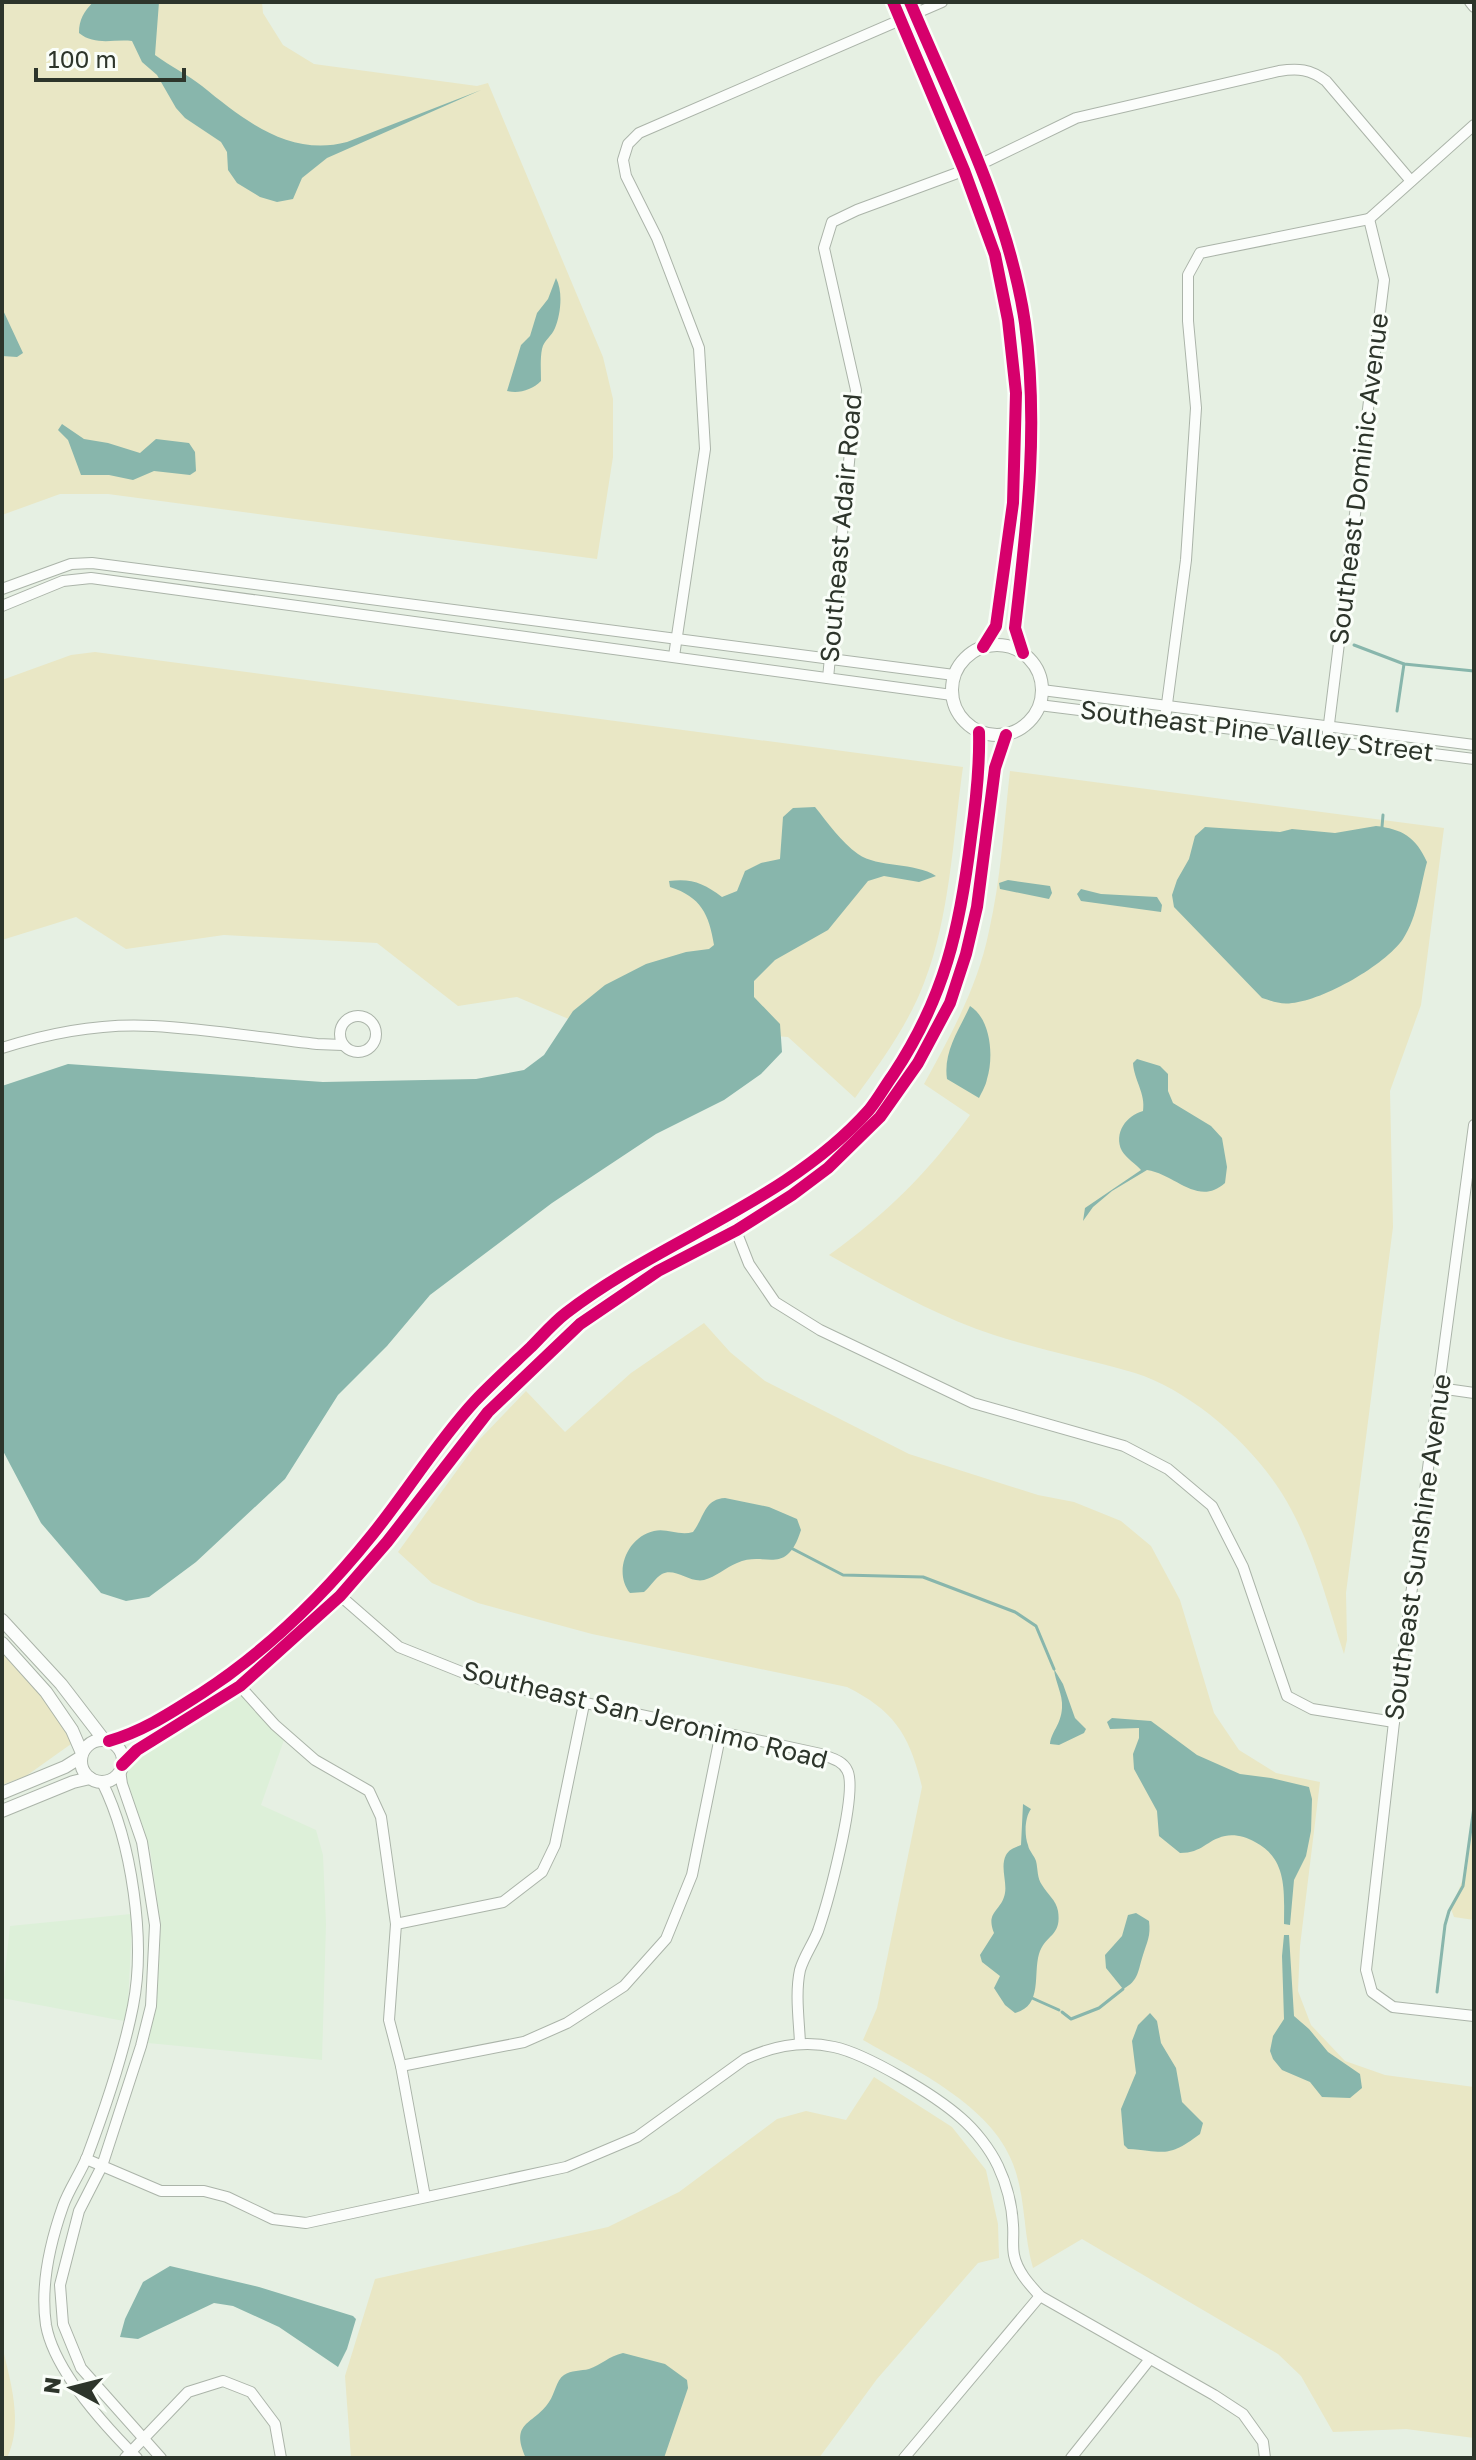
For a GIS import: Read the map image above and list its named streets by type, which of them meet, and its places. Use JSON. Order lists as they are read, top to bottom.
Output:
{
  "streets": {
    "street": [
      "Southeast Dominic Avenue",
      "Southeast Adair Road",
      "Southeast Pine Valley Street",
      "Southeast Sunshine Avenue",
      "Southeast San Jeronimo Road"
    ]
  },
  "crossings": [
    ["Southeast Dominic Avenue", "Southeast Pine Valley Street"]
  ],
  "scale_bar": "100 m",
  "north": "left"
}
